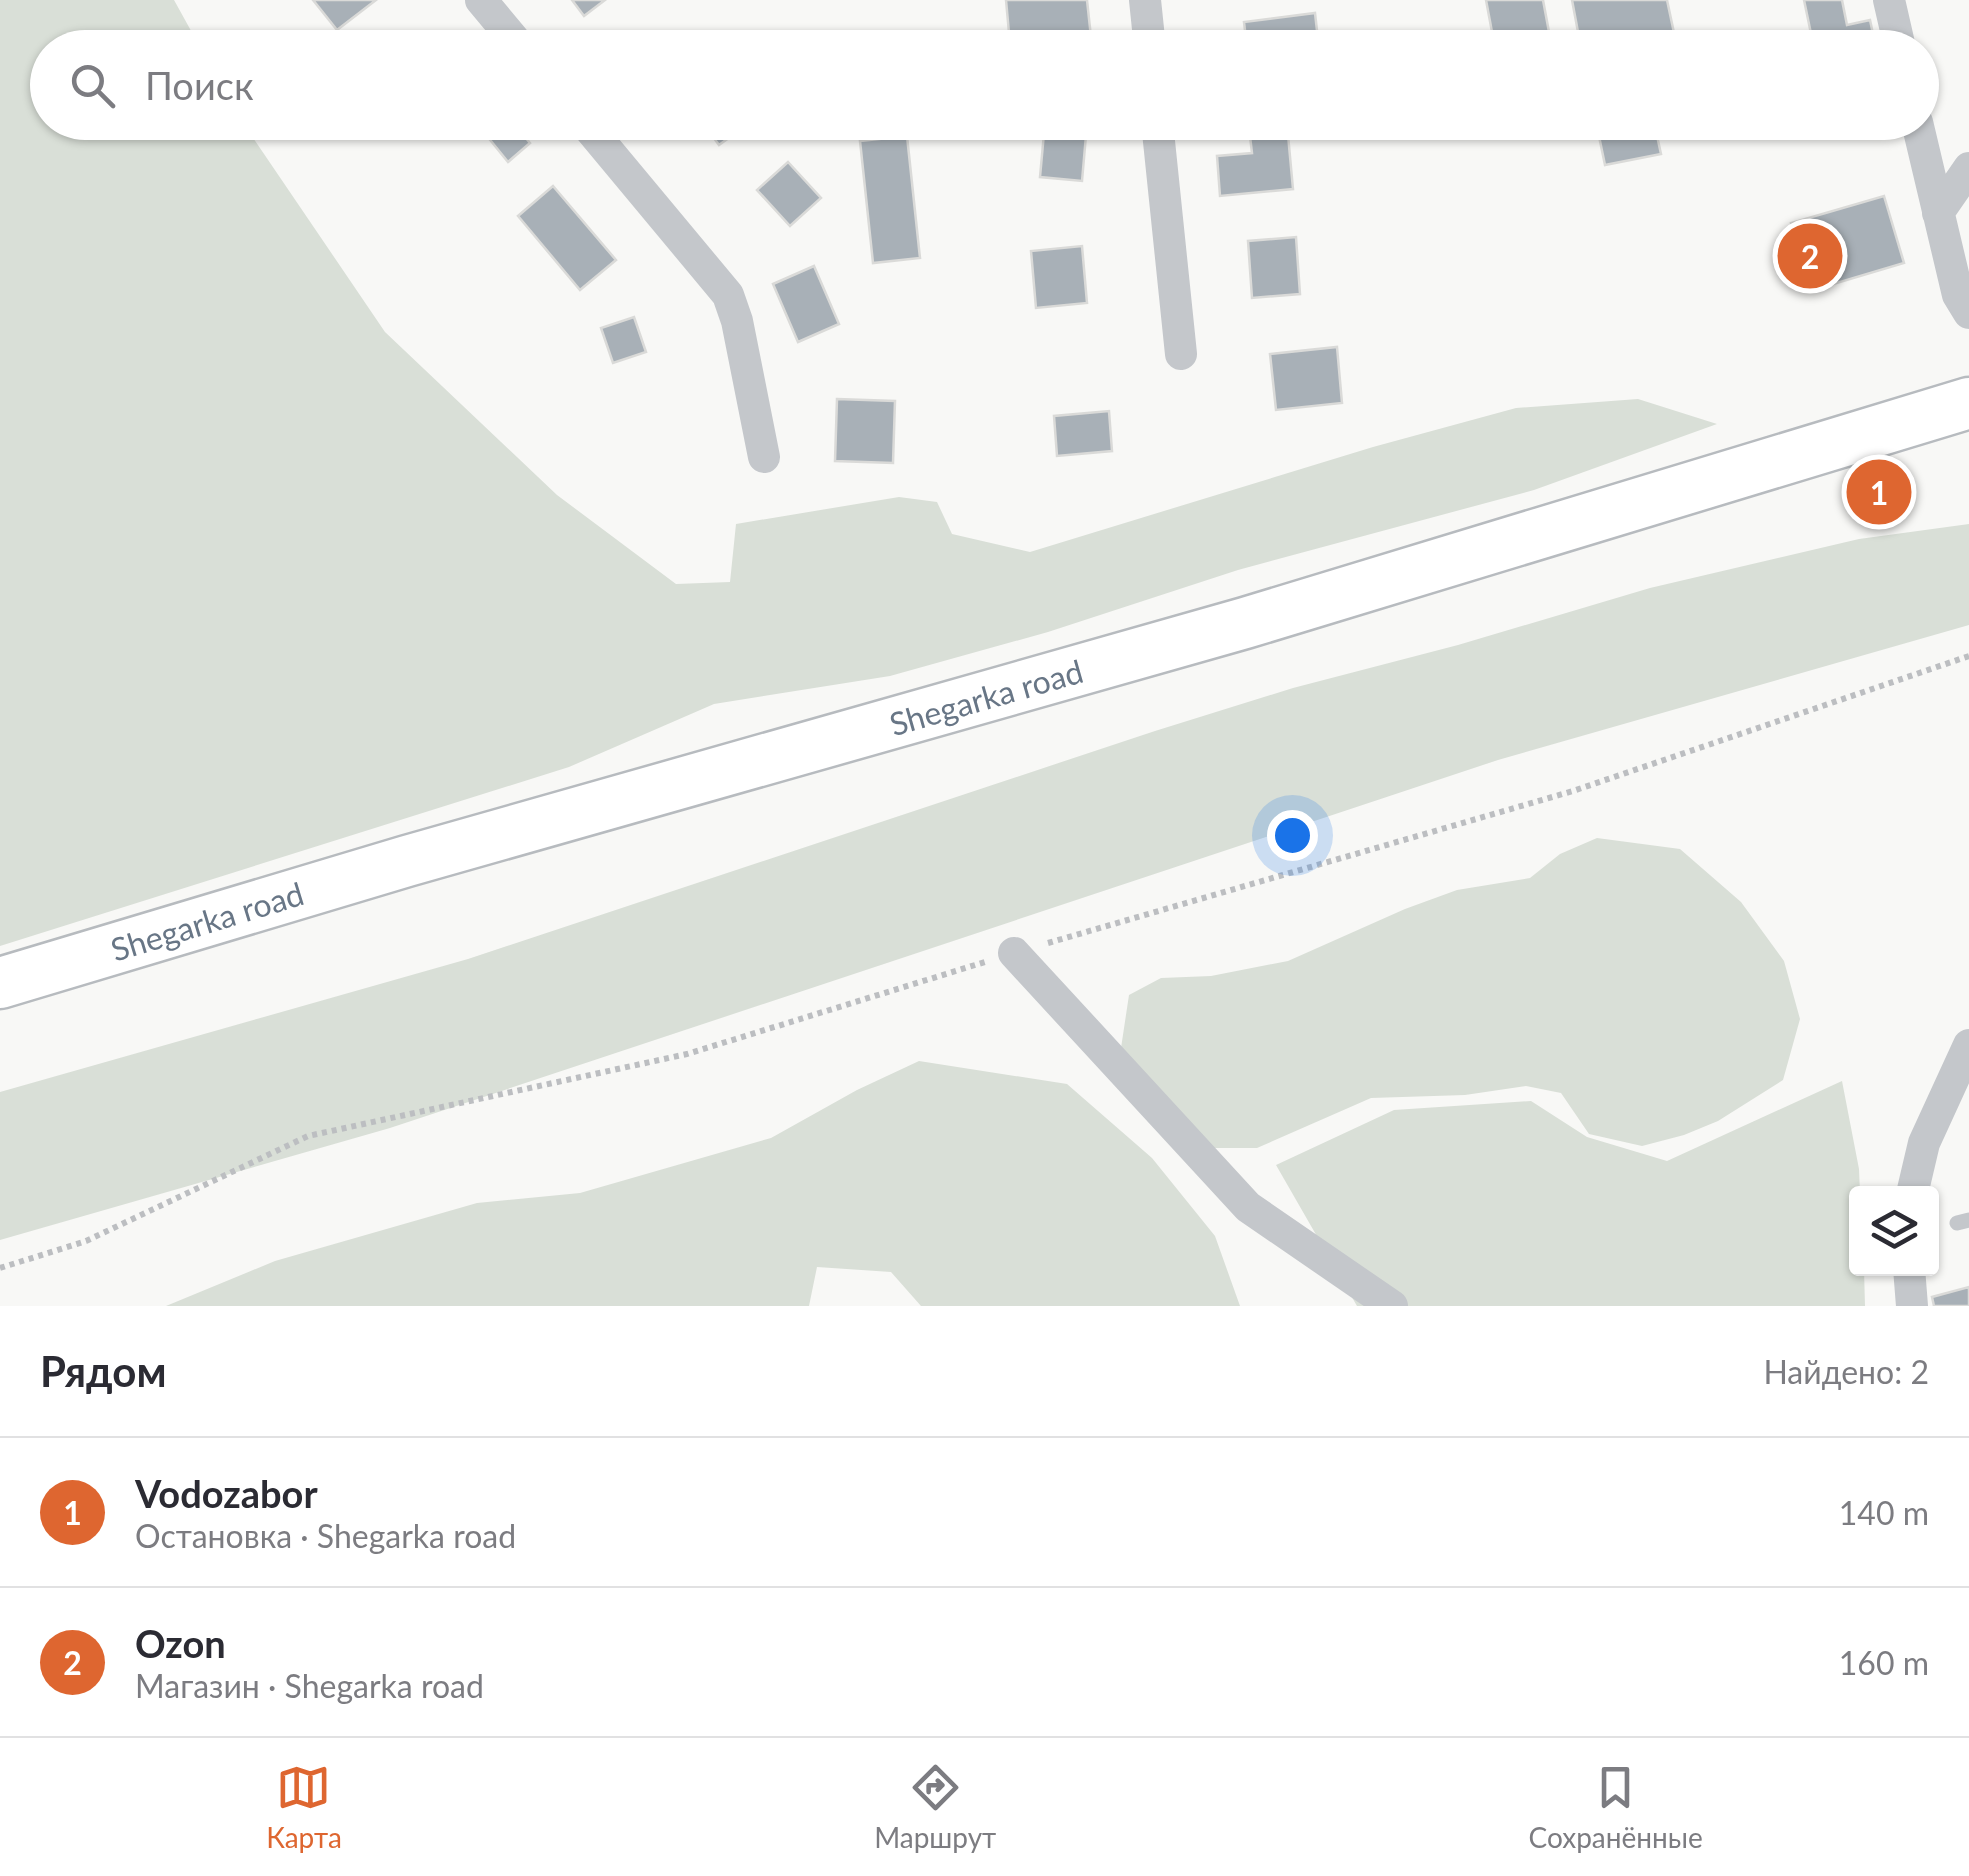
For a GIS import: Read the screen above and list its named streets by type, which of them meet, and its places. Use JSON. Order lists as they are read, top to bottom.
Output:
{
  "streets": {
    "main road": ["Shegarka road"]
  },
  "page": {
    "search": "Поиск",
    "pins": ["2", "1"],
    "heading": ["Рядом", "Найдено: 2"],
    "list": [
      {
        "mark": "1",
        "name": "Vodozabor",
        "note": "Остановка · Shegarka road",
        "value": "140 m"
      },
      {
        "mark": "2",
        "name": "Ozon",
        "note": "Магазин · Shegarka road",
        "value": "160 m"
      }
    ],
    "nav": ["Карта", "Маршрут", "Сохранённые"]
  }
}
